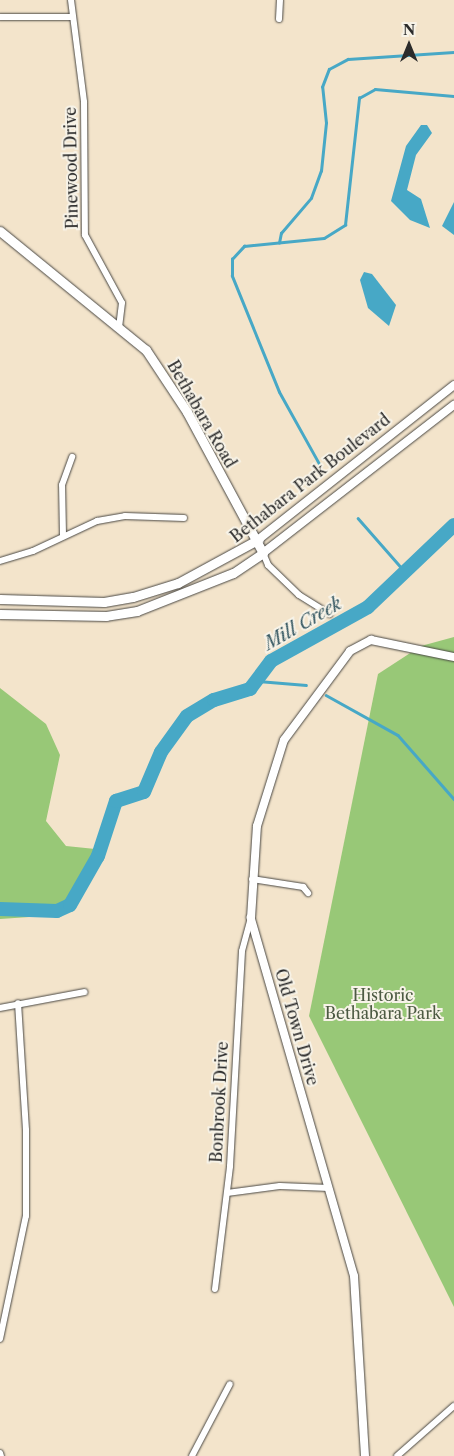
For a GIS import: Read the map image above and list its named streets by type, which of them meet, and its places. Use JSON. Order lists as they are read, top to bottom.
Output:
{
  "streets": {
    "main road": ["Bethabara Road", "Bethabara Park Boulevard"],
    "street": ["Pinewood Drive", "Old Town Drive", "Bonbrook Drive"]
  },
  "crossings": [
    ["Pinewood Drive", "Bethabara Road"],
    ["Bethabara Road", "Bethabara Park Boulevard"],
    ["Old Town Drive", "Bonbrook Drive"]
  ],
  "water": ["Mill Creek"],
  "parks": ["Historic Bethabara Park"],
  "north": "top"
}
